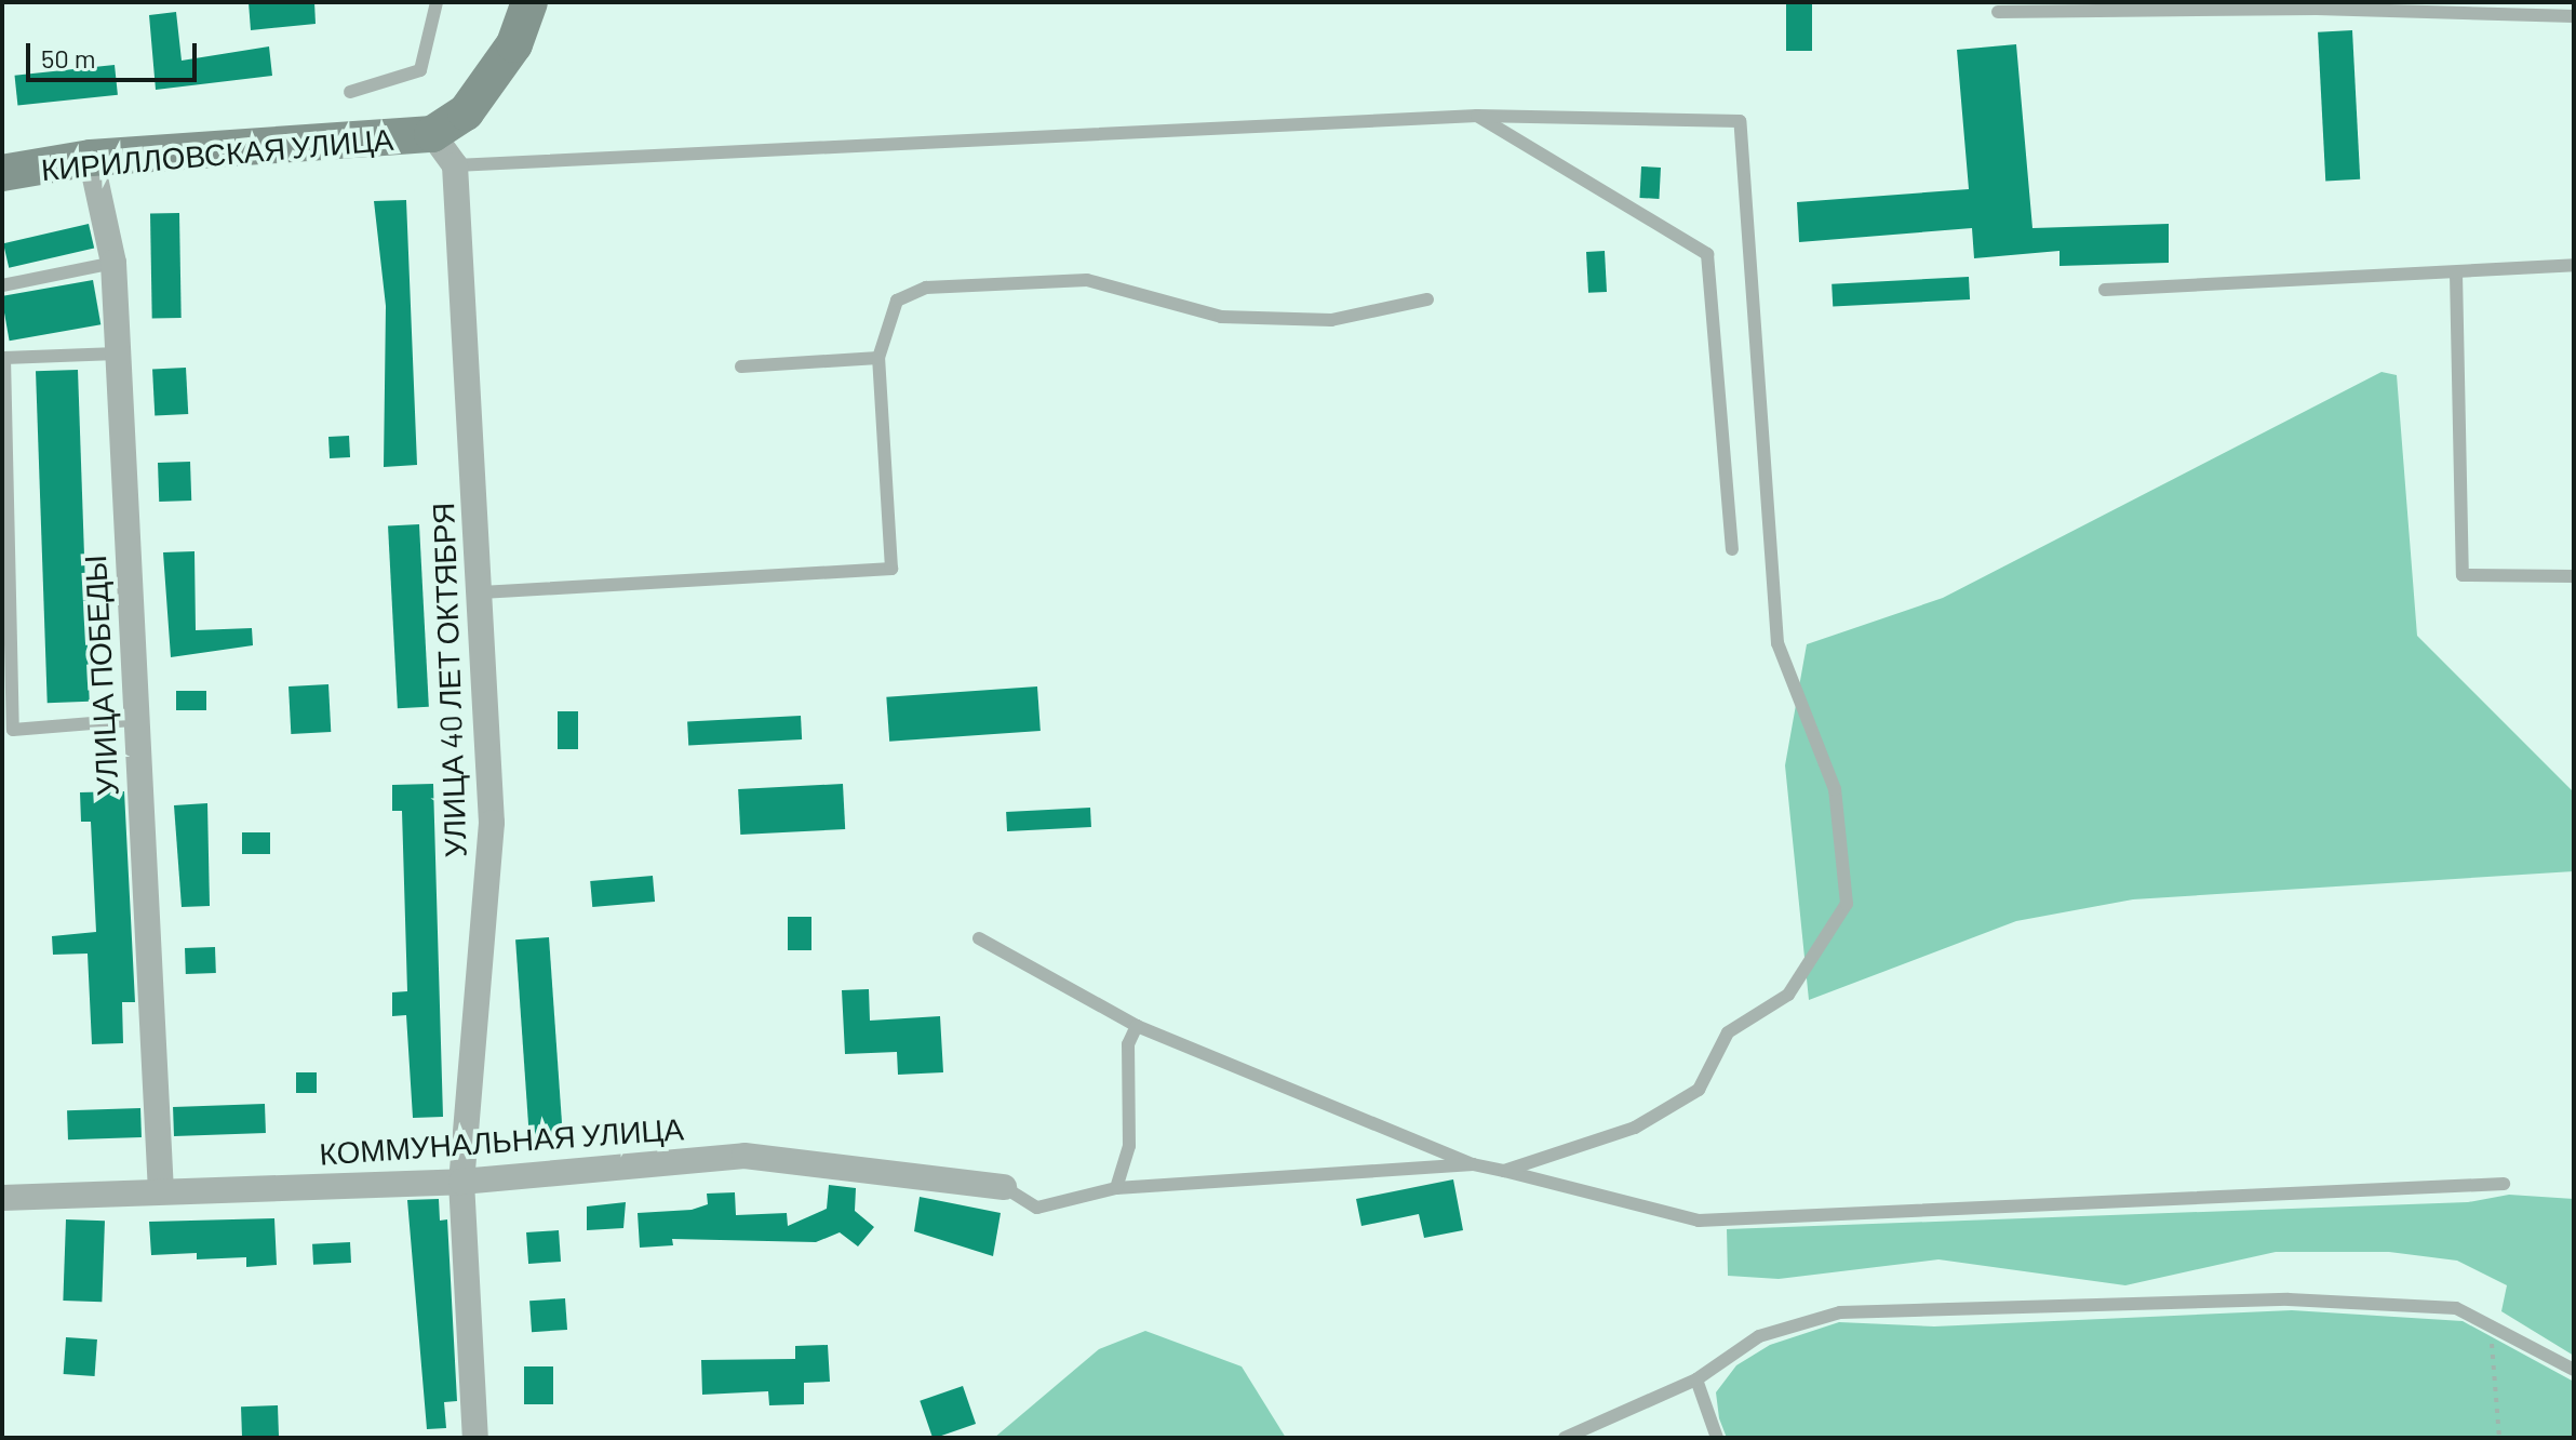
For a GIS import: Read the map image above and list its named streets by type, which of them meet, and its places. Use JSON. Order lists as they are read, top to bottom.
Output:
{
  "streets": {
    "main road": ["КИРИЛЛОВСКАЯ УЛИЦА"],
    "street": ["УЛИЦА ПОБЕДЫ", "УЛИЦА 40 ЛЕТ ОКТЯБРЯ", "КОММУНАЛЬНАЯ УЛИЦА"]
  },
  "crossings": [
    ["КИРИЛЛОВСКАЯ УЛИЦА", "УЛИЦА ПОБЕДЫ"],
    ["УЛИЦА ПОБЕДЫ", "КОММУНАЛЬНАЯ УЛИЦА"],
    ["УЛИЦА 40 ЛЕТ ОКТЯБРЯ", "КОММУНАЛЬНАЯ УЛИЦА"]
  ],
  "scale_bar": "50 m"
}
